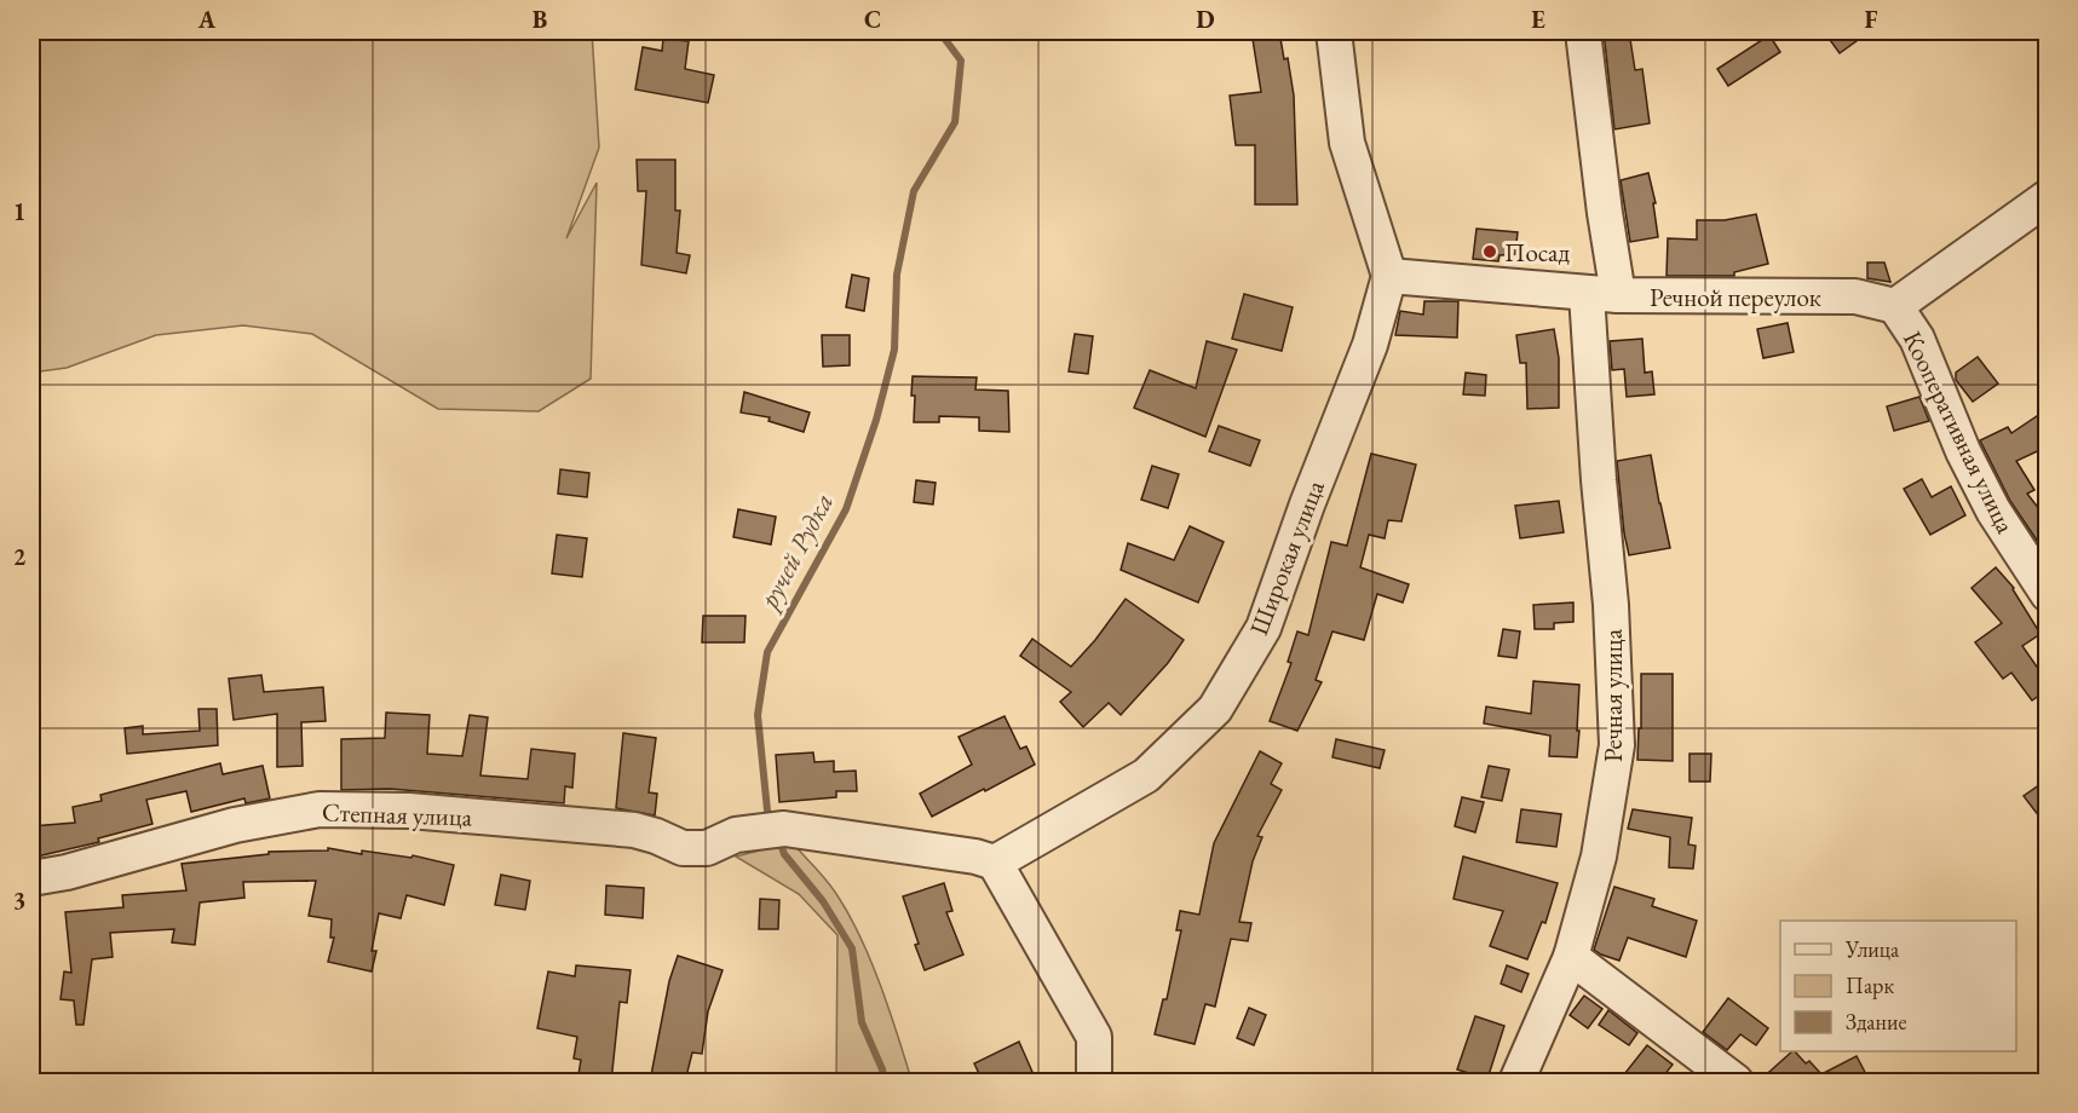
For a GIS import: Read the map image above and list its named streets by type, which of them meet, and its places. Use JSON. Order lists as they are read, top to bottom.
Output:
{
  "streets": {
    "street": [
      "Речной переулок",
      "Кооперативная улица",
      "Широкая улица",
      "Речная улица",
      "Степная улица"
    ]
  },
  "crossings": [
    ["Речной переулок", "Кооперативная улица"],
    ["Речной переулок", "Широкая улица"],
    ["Речной переулок", "Речная улица"],
    ["Широкая улица", "Степная улица"]
  ],
  "water": ["ручей Рудка"],
  "places": ["Посад"],
  "legend": ["Улица", "Парк", "Здание"],
  "grid": {
    "columns": [
      "A",
      "B",
      "C",
      "D",
      "E",
      "F"
    ],
    "rows": ["1", "2", "3"]
  }
}
